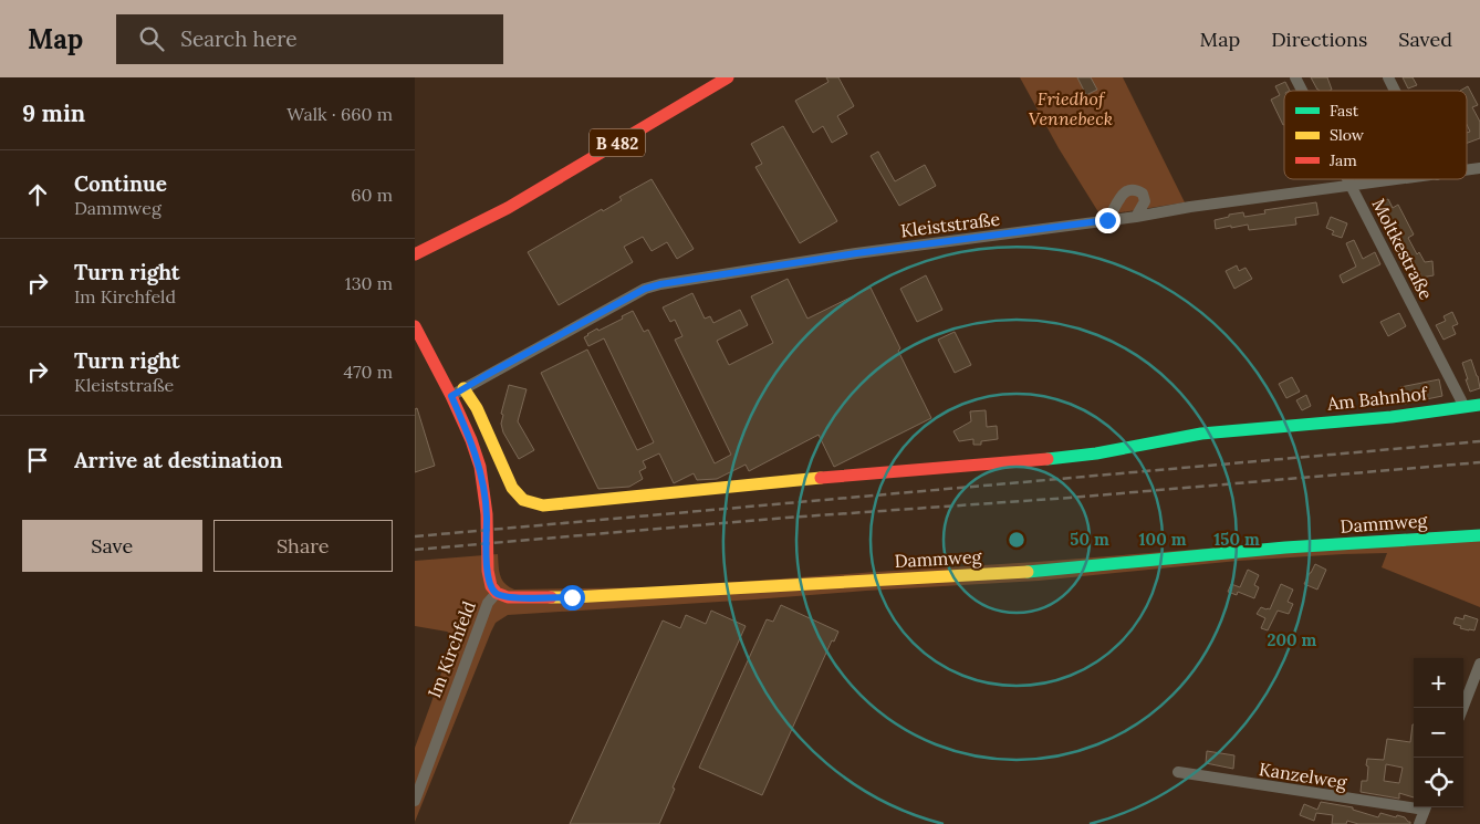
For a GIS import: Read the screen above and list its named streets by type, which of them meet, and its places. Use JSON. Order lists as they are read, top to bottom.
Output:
{
  "streets": {
    "street": [
      "B 482",
      "Kleiststraße",
      "Moltkestraße",
      "Am Bahnhof",
      "Dammweg",
      "Im Kirchfeld",
      "Kanzelweg"
    ]
  },
  "crossings": [
    ["Kleiststraße", "Moltkestraße"],
    ["Kleiststraße", "Am Bahnhof"],
    ["Kleiststraße", "Im Kirchfeld"],
    ["Moltkestraße", "Am Bahnhof"],
    ["Dammweg", "Im Kirchfeld"]
  ],
  "parks": ["Friedhof Vennebeck"],
  "legend": ["Fast", "Slow", "Jam"],
  "page": {
    "header": "Map",
    "search": "Search here",
    "nav": ["Map", "Directions", "Saved"],
    "heading": ["9 min", "Walk · 660 m"],
    "list": [
      ["Continue", "Dammweg", "60 m"],
      ["Turn right", "Im Kirchfeld", "130 m"],
      ["Turn right", "Kleiststraße", "470 m"],
      "Arrive at destination"
    ],
    "buttons": ["Save", "Share"],
    "map_buttons": ["+", "−"]
  },
  "rings": [
    "50 m",
    "100 m",
    "150 m",
    "200 m"
  ]
}
